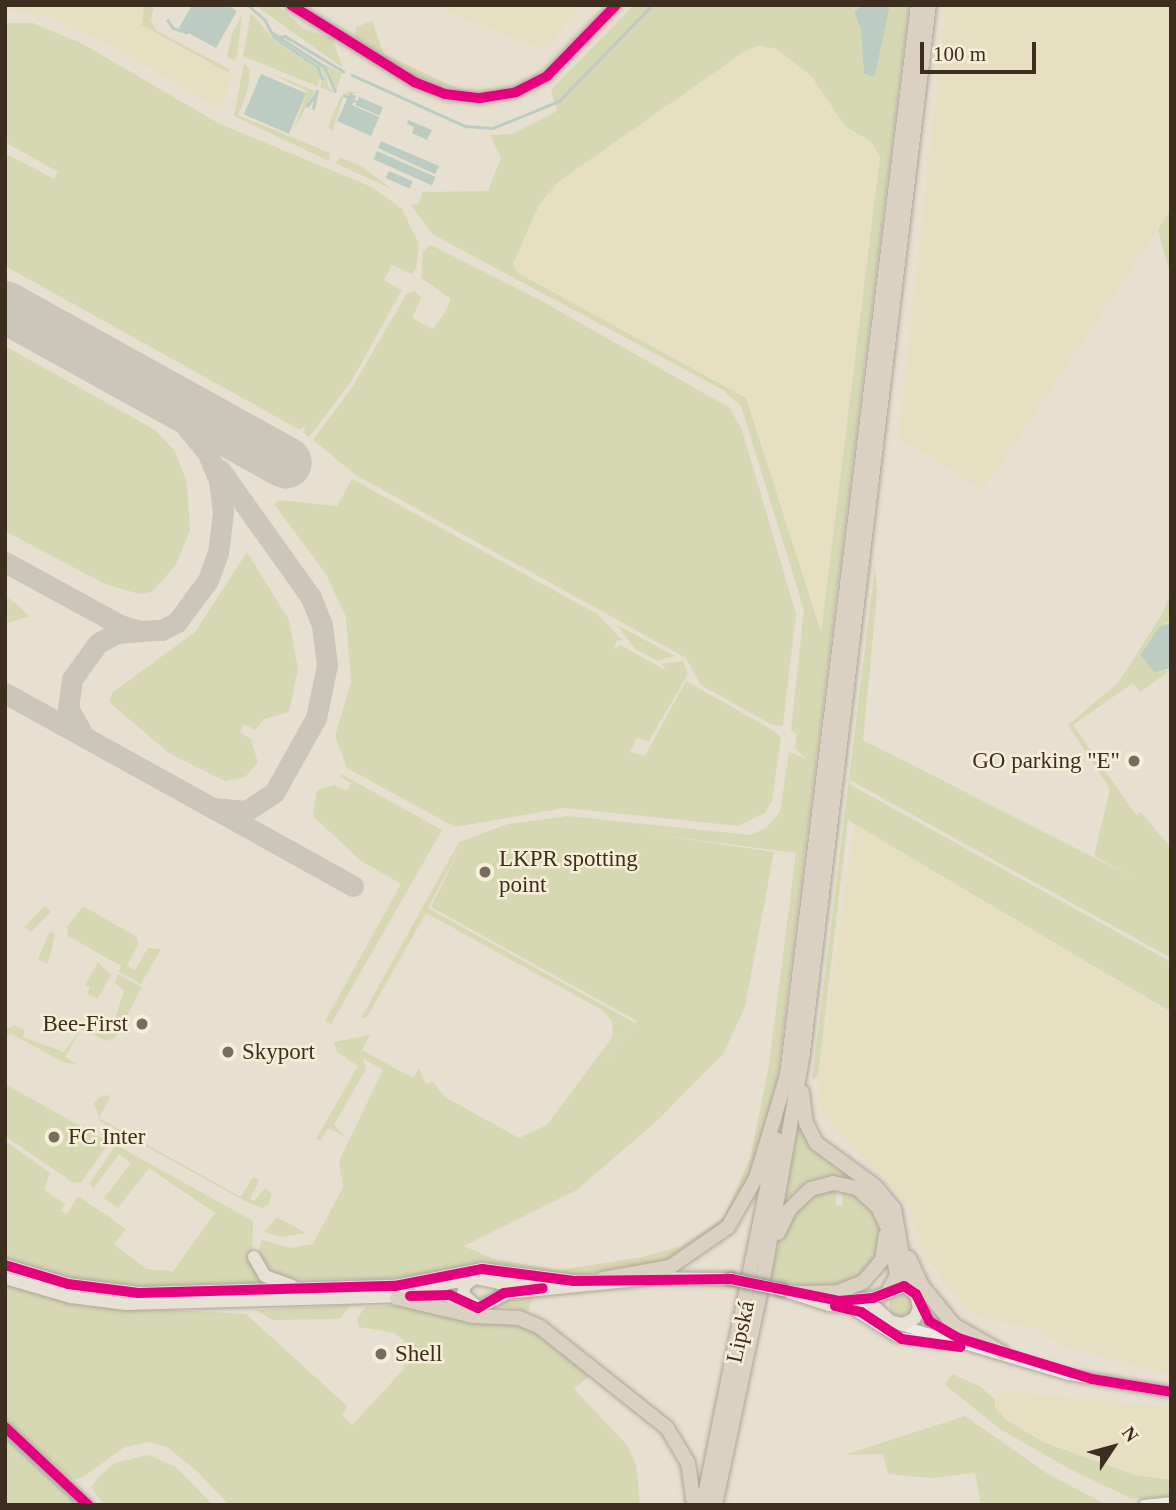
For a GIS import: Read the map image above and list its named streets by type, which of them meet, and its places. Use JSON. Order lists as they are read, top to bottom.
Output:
{
  "streets": {
    "highway": ["Lipská"]
  },
  "places": [
    "GO parking \"E\"",
    "LKPR spotting point",
    "Bee-First",
    "Skyport",
    "FC Inter",
    "Shell"
  ],
  "scale_bar": "100 m",
  "north": "top right"
}
